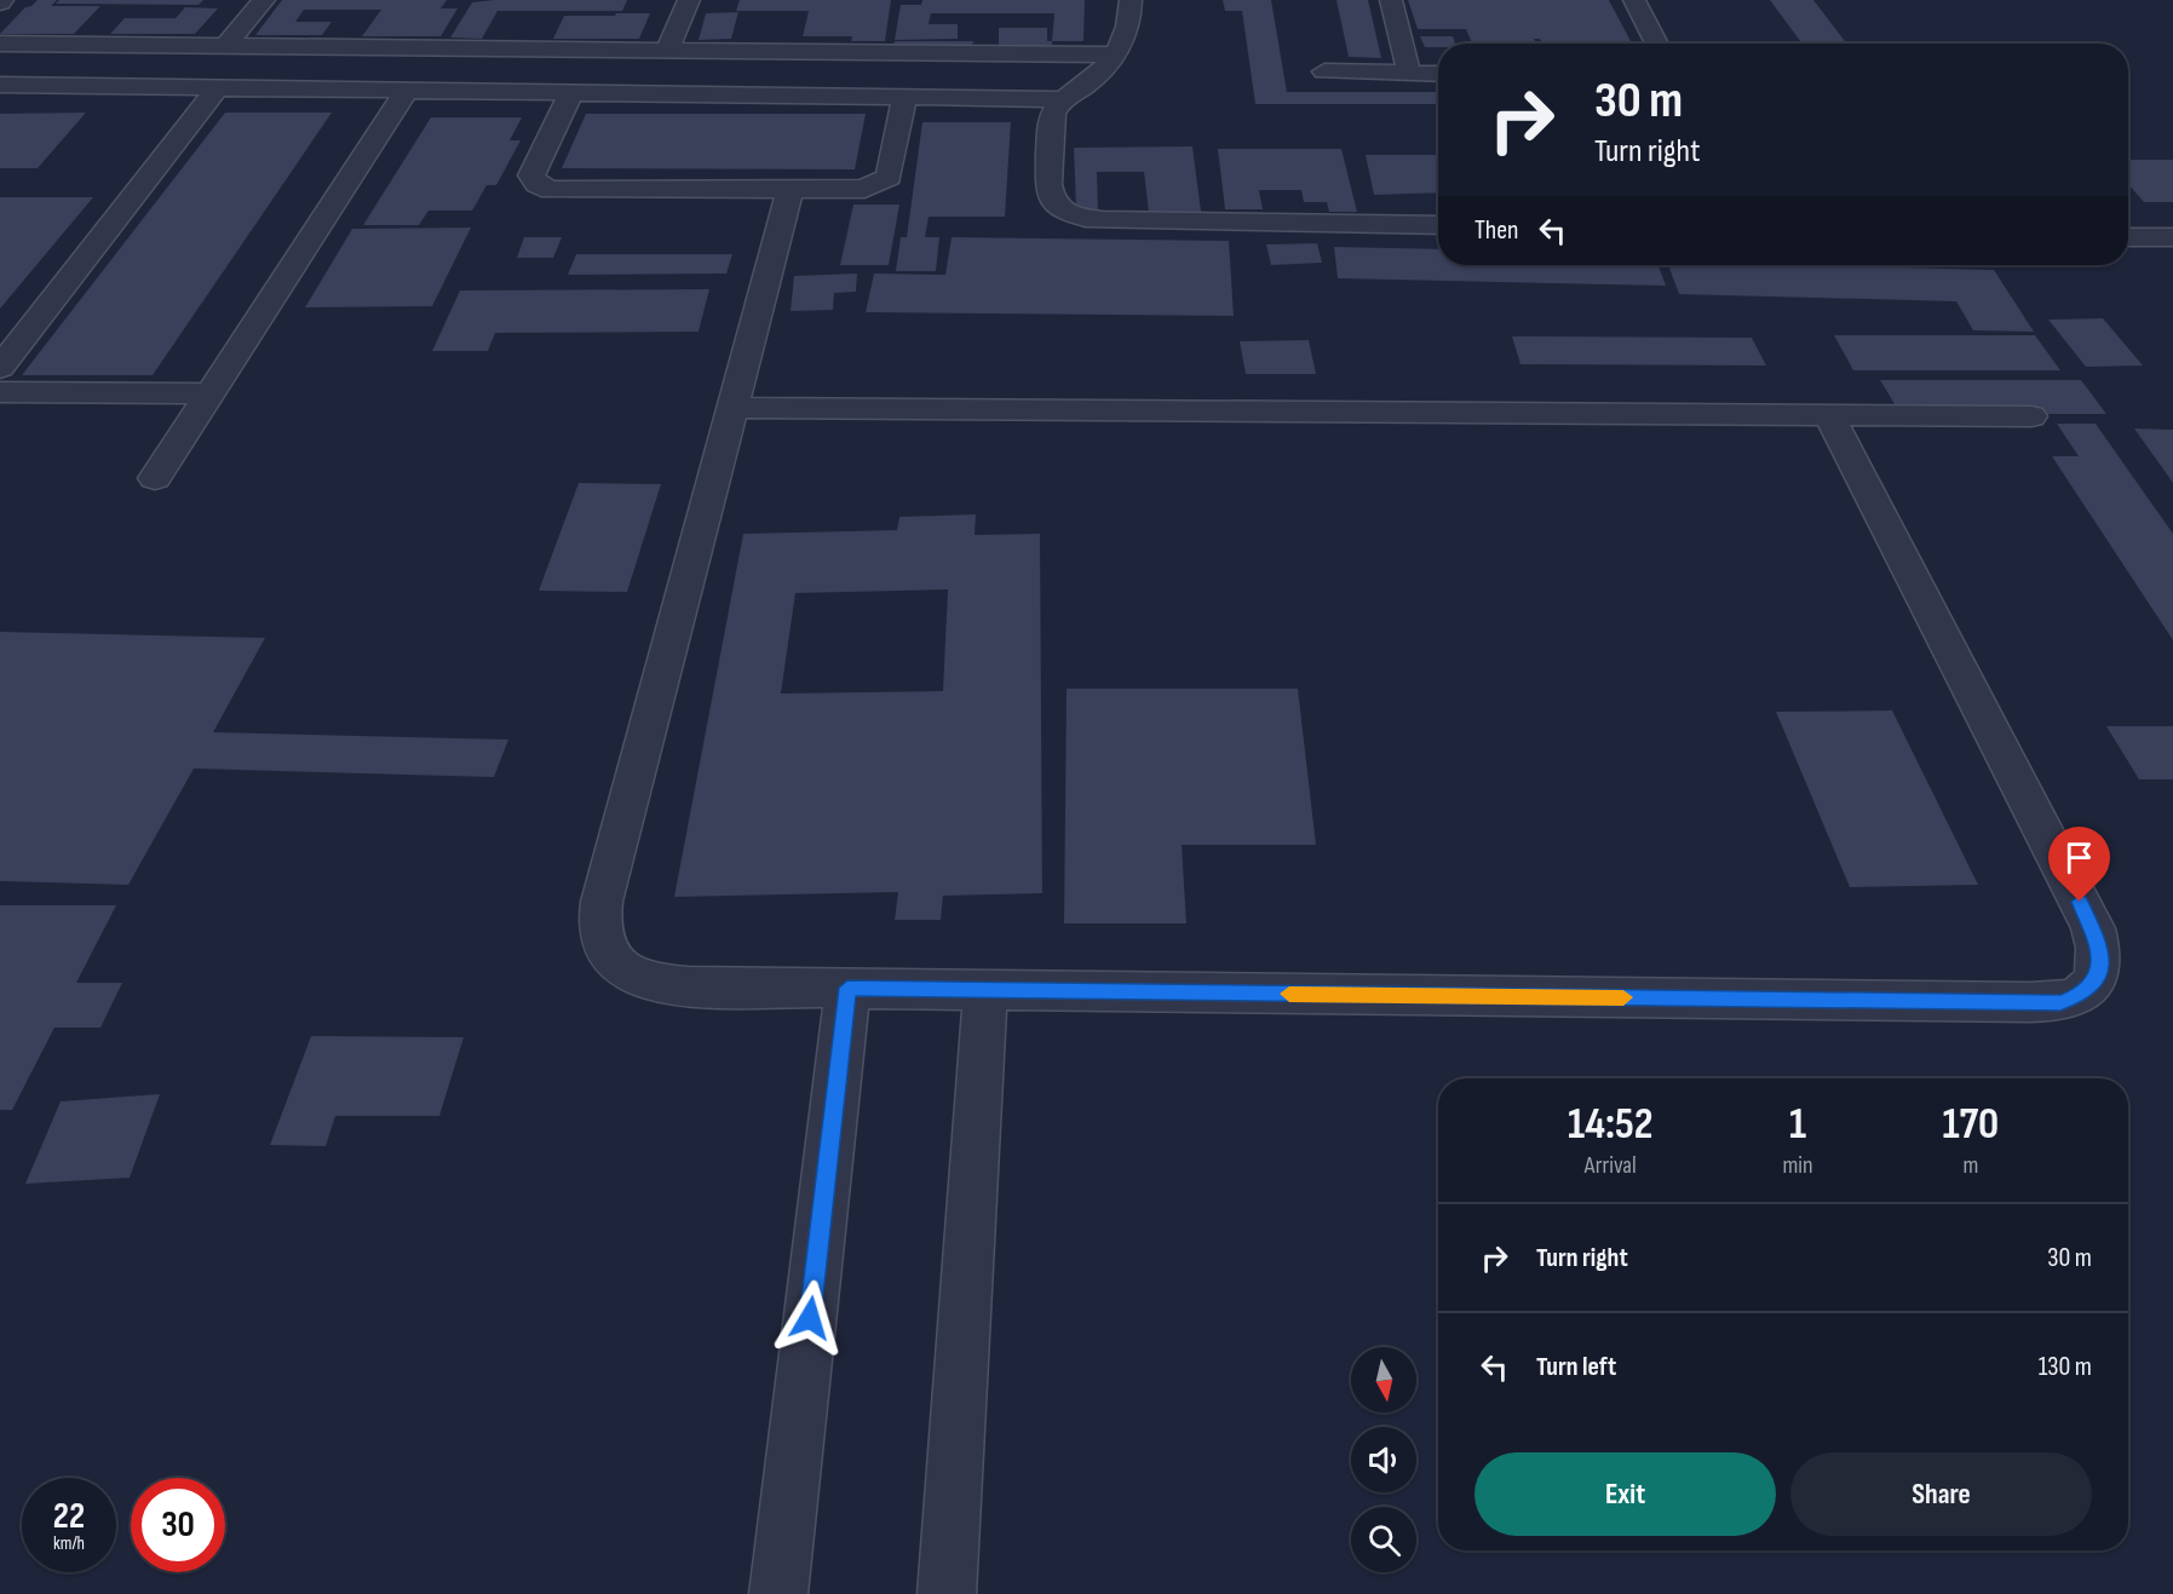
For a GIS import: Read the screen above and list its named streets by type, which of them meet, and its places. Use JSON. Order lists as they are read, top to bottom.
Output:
{
  "north": "bottom",
  "page": {
    "turn": ["30 m", "Turn right"],
    "then": "Then",
    "eta": [
      "14:52",
      "Arrival",
      "1",
      "min",
      "170",
      "m"
    ],
    "list": [
      {
        "name": "Turn right",
        "value": "30 m"
      },
      {
        "name": "Turn left",
        "value": "130 m"
      }
    ],
    "buttons": ["Exit", "Share"],
    "speed": "22 km/h",
    "limit": "30"
  }
}
